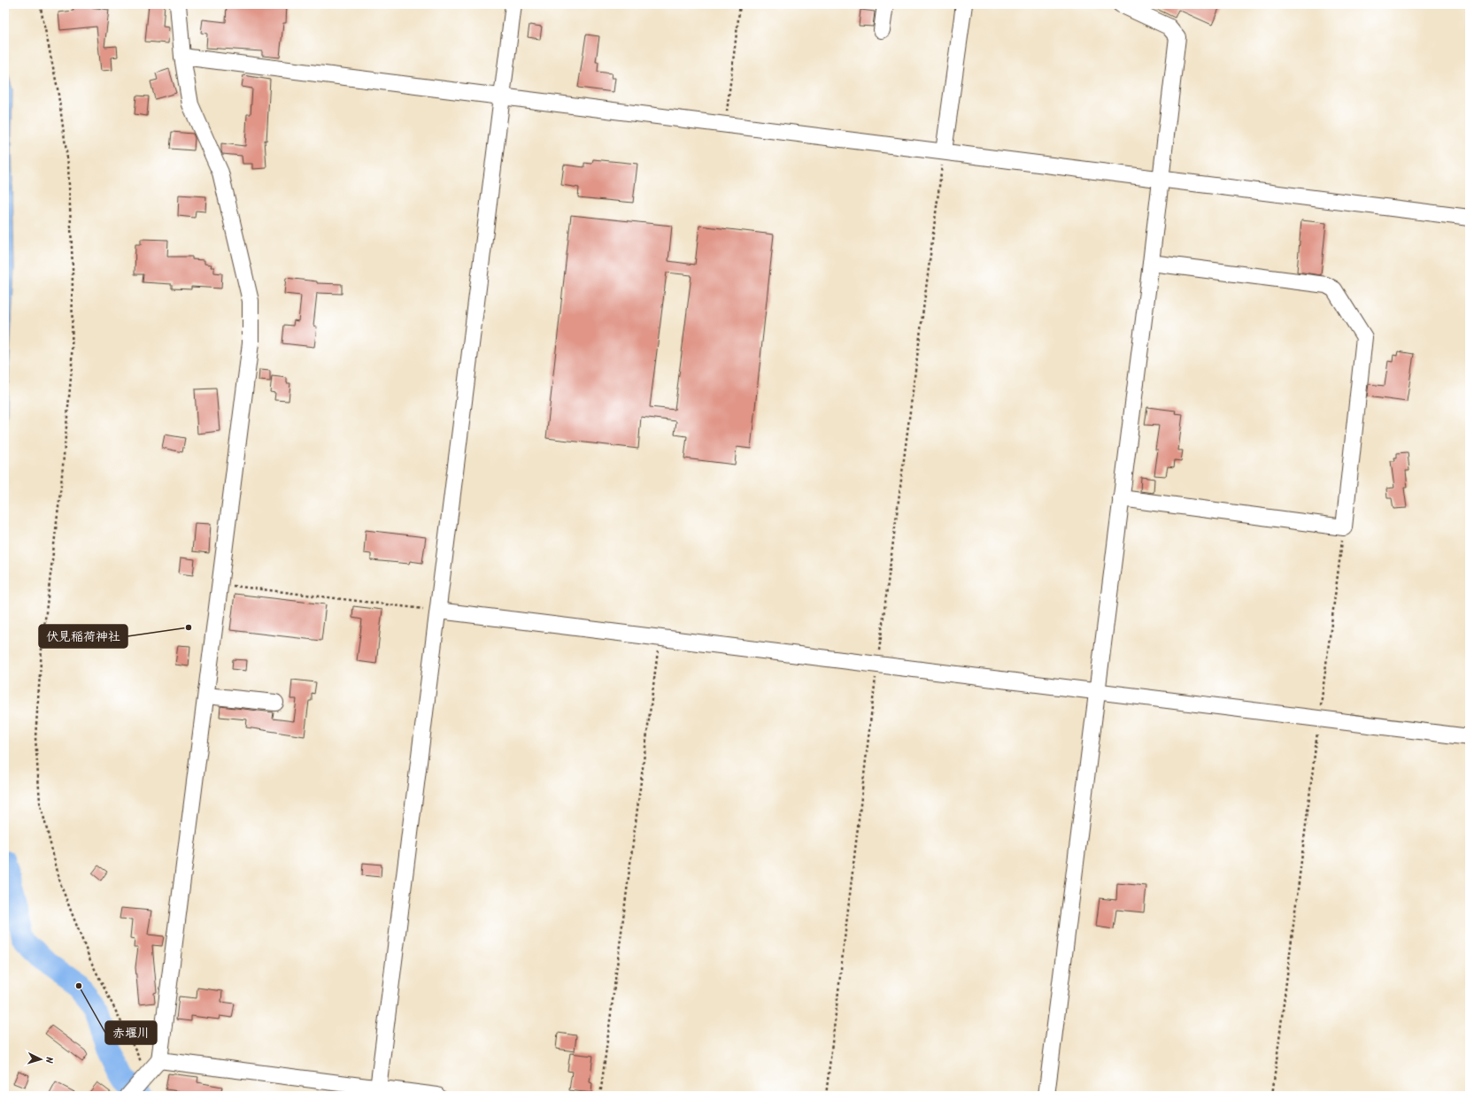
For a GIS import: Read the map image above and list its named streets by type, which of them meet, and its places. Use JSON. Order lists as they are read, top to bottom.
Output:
{
  "places": ["伏見稲荷神社", "赤堰川"],
  "north": "right"
}
